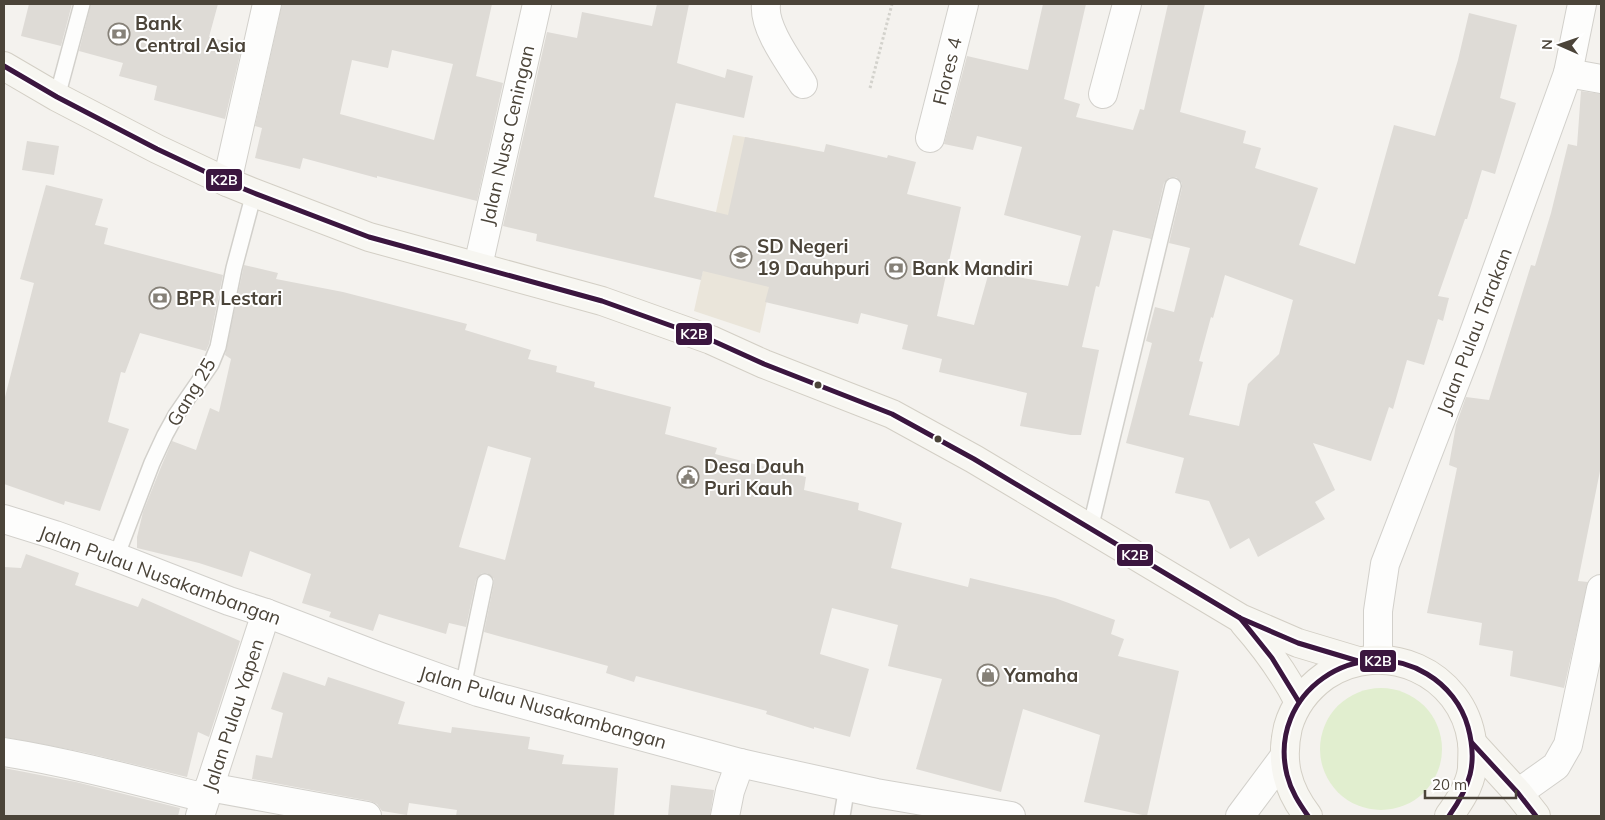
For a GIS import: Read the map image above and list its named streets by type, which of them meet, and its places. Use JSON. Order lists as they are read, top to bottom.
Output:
{
  "streets": {
    "street": [
      "Flores 4",
      "Jalan Nusa Ceningan",
      "Jalan Pulau Tarakan",
      "Jalan Pulau Nusakambangan",
      "Jalan Pulau Yapen"
    ],
    "lane": ["Gang 25"]
  },
  "crossings": [
    ["Gang 25", "Jalan Pulau Nusakambangan"],
    ["Jalan Pulau Nusakambangan", "Jalan Pulau Yapen"]
  ],
  "places": {
    "bank": ["Bank Central Asia", "Bank Mandiri", "BPR Lestari"],
    "school or university": ["SD Negeri 19 Dauhpuri"],
    "public building": ["Desa Dauh Puri Kauh"],
    "shop": ["Yamaha"]
  },
  "lines": ["transit line K2B"],
  "scale_bar": "20 m",
  "north": "left"
}
